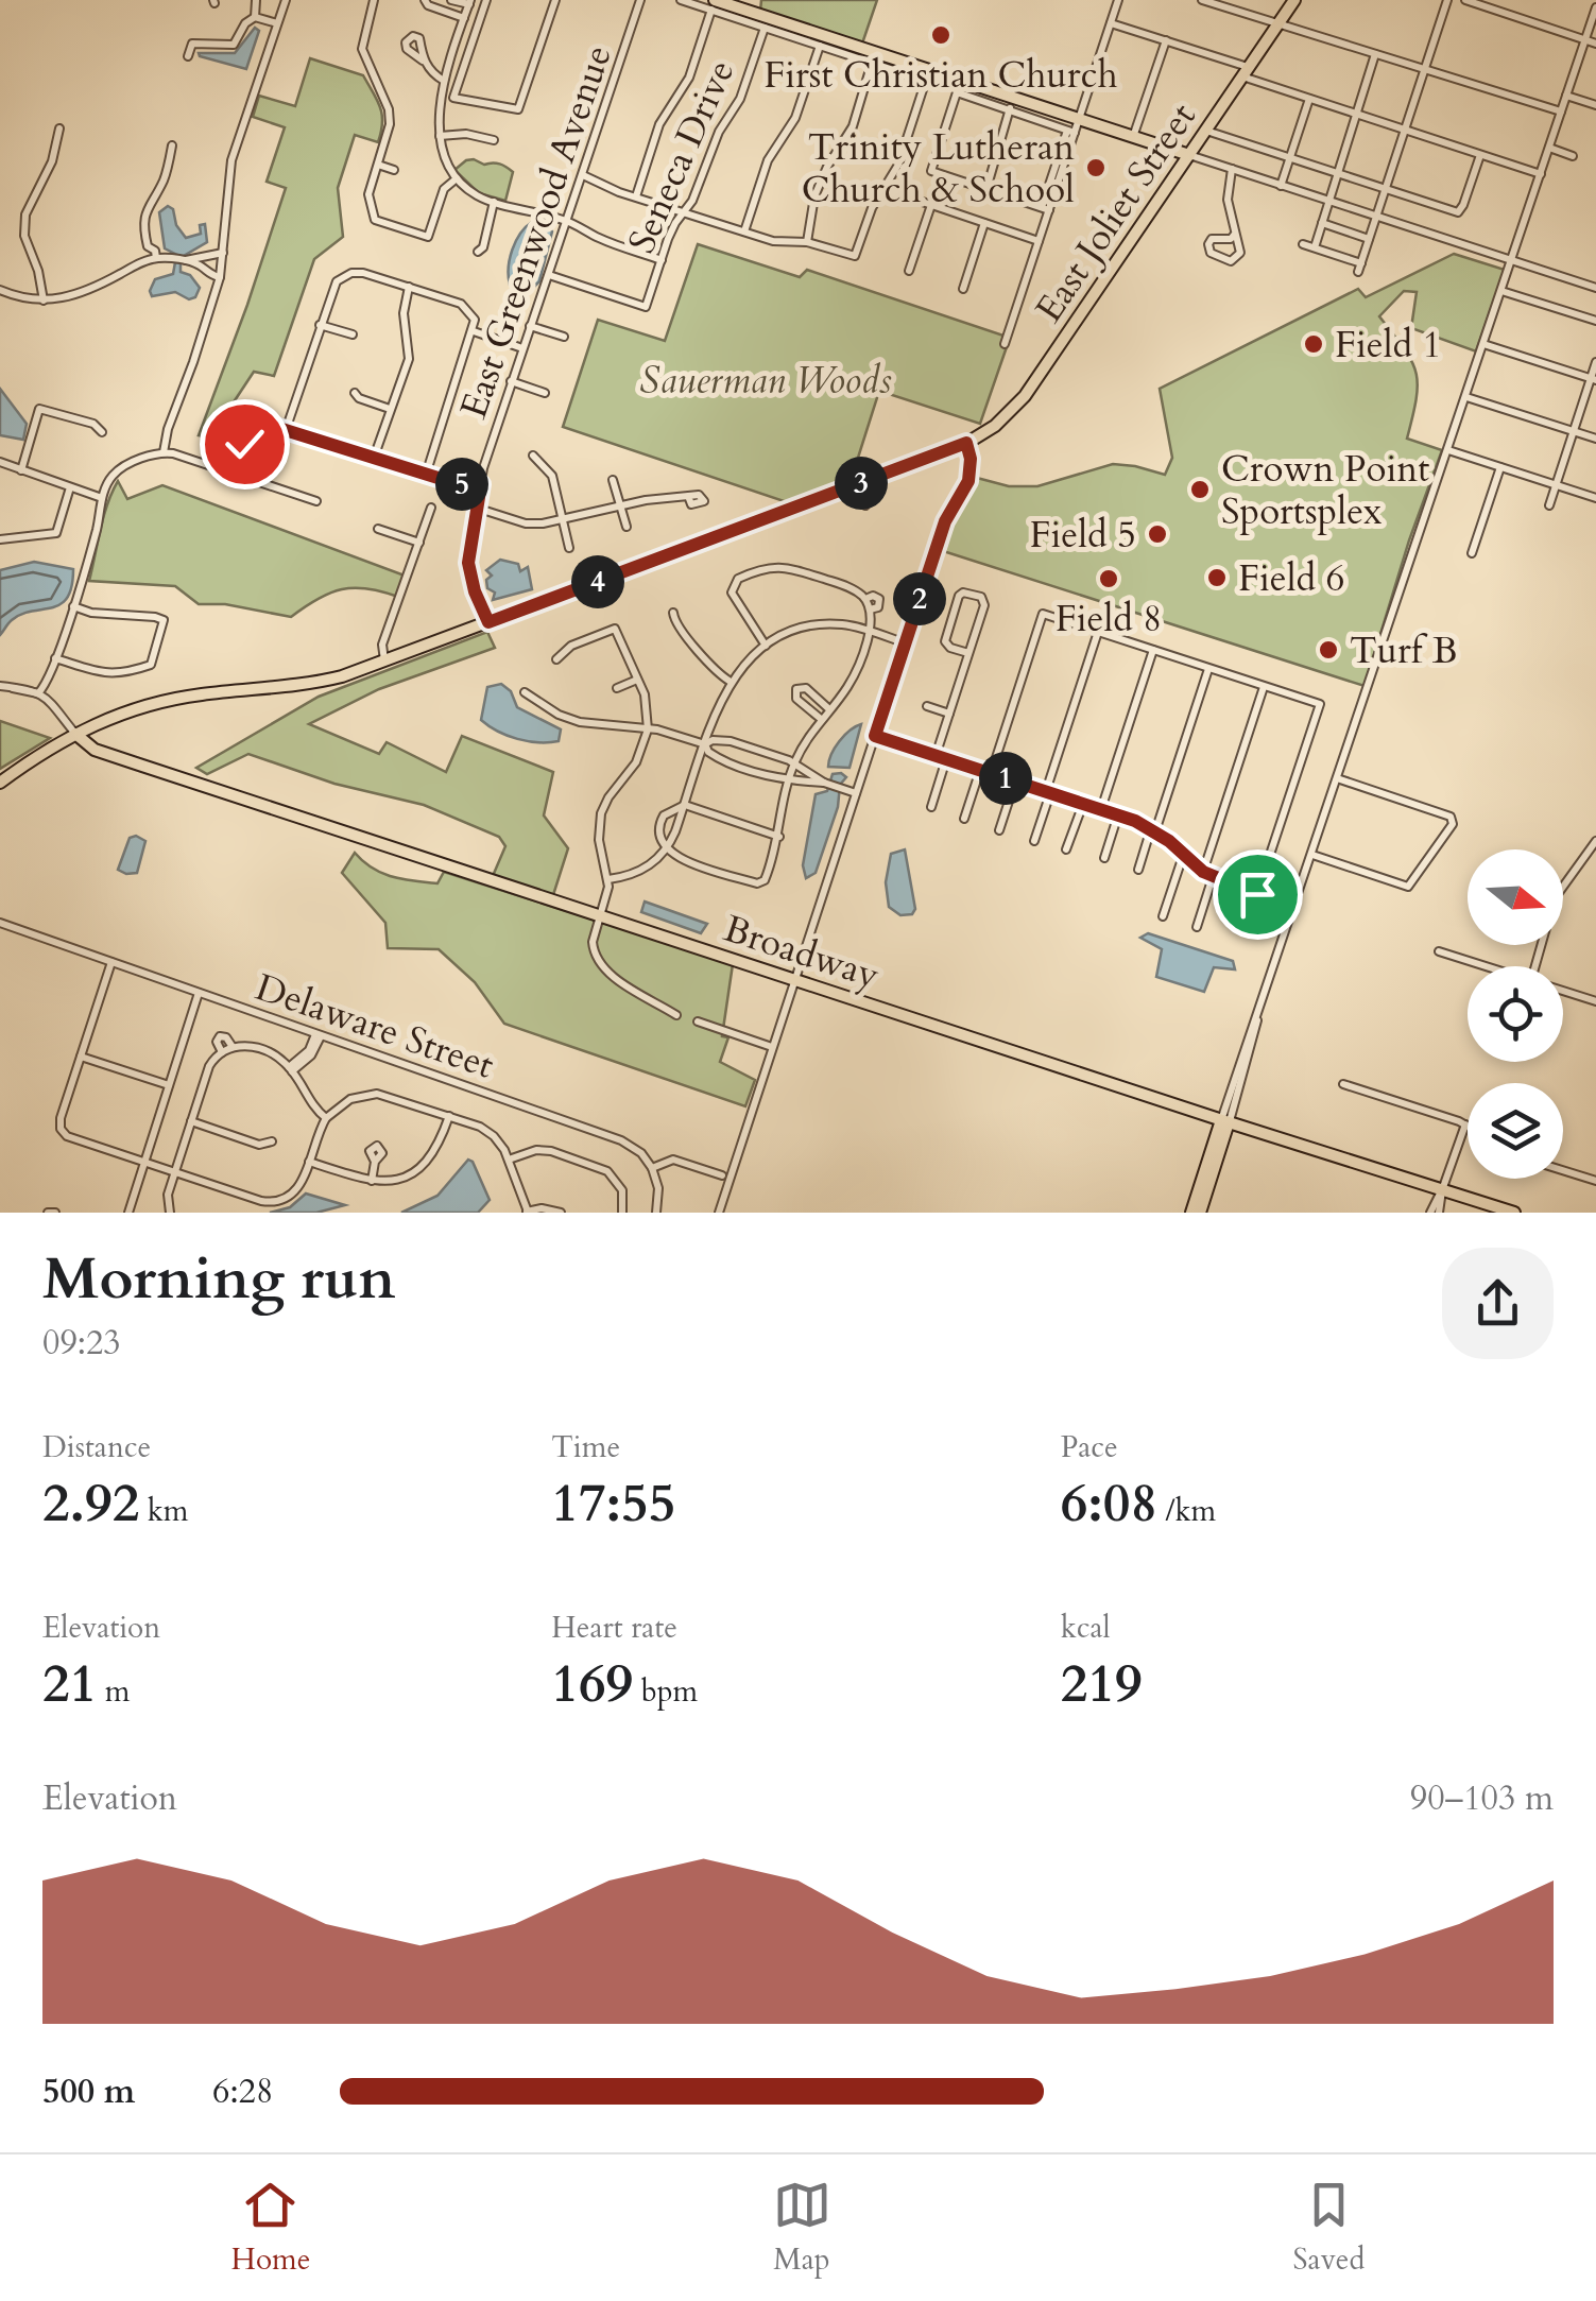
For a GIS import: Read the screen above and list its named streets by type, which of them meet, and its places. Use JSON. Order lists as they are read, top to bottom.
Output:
{
  "streets": {
    "main road": ["East Joliet Street", "Broadway"],
    "street": ["Seneca Drive", "East Greenwood Avenue", "Delaware Street"]
  },
  "crossings": [
    ["Seneca Drive", "East Greenwood Avenue"],
    ["East Joliet Street", "East Greenwood Avenue"],
    ["East Joliet Street", "Broadway"]
  ],
  "parks": ["Sauerman Woods"],
  "places": [
    "First Christian Church",
    "Trinity Lutheran Church & School",
    "Field 1",
    "Crown Point Sportsplex",
    "Field 5",
    "Field 6",
    "Field 8",
    "Turf B"
  ],
  "north": "right",
  "page": {
    "pins": [
      "3",
      "5",
      "4",
      "2",
      "1"
    ],
    "heading": ["Morning run", "09:23"],
    "stats": [
      ["Distance", "2.92 km"],
      ["Time", "17:55"],
      ["Pace", "6:08 /km"],
      ["Elevation", "21 m"],
      ["Heart rate", "169 bpm"],
      ["kcal", "219"]
    ],
    "chart": ["Elevation", "90–103 m"],
    "list": [
      {
        "name": "500 m",
        "note": "6:28"
      }
    ],
    "tabs": ["Home", "Map", "Saved"]
  }
}
